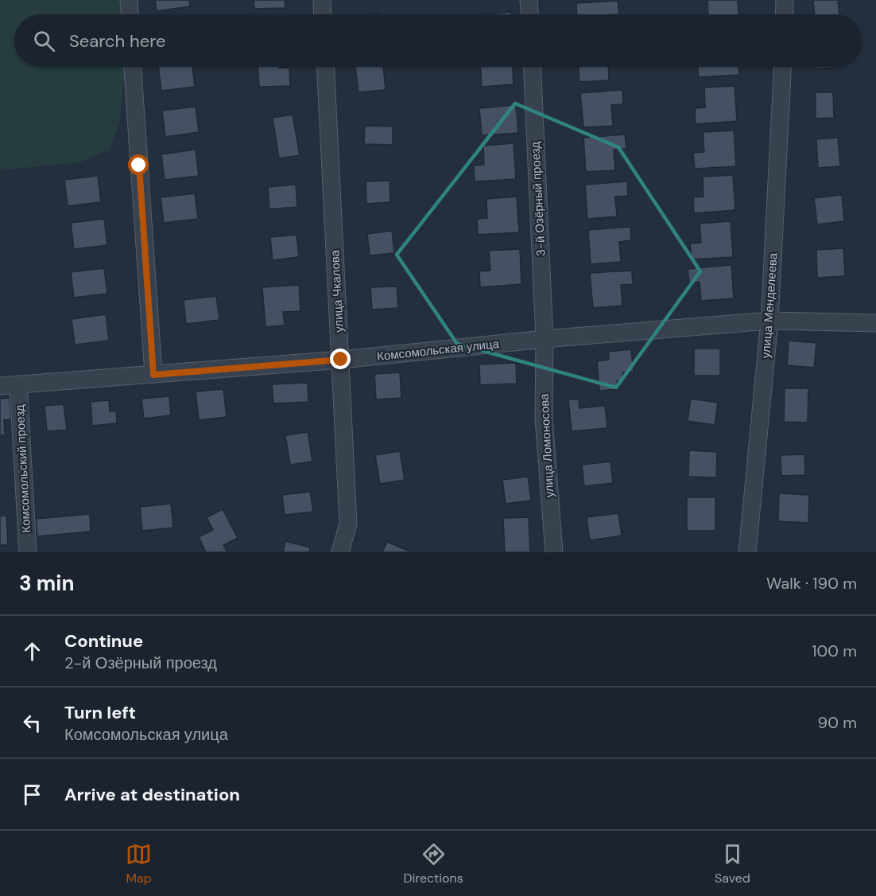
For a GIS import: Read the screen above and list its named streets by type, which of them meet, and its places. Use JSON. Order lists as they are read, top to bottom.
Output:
{
  "streets": {
    "street": [
      "3-й Озёрный проезд",
      "улица Чкалова",
      "улица Менделеева",
      "Комсомольская улица",
      "улица Ломоносова",
      "Комсомольский проезд"
    ]
  },
  "crossings": [
    ["3-й Озёрный проезд", "Комсомольская улица"],
    ["3-й Озёрный проезд", "улица Ломоносова"],
    ["улица Чкалова", "Комсомольская улица"],
    ["улица Менделеева", "Комсомольская улица"],
    ["Комсомольская улица", "улица Ломоносова"],
    ["Комсомольская улица", "Комсомольский проезд"]
  ],
  "page": {
    "search": "Search here",
    "heading": ["3 min", "Walk · 190 m"],
    "list": [
      ["Continue", "2-й Озёрный проезд", "100 m"],
      ["Turn left", "Комсомольская улица", "90 m"],
      "Arrive at destination"
    ],
    "nav": ["Map", "Directions", "Saved"]
  }
}
